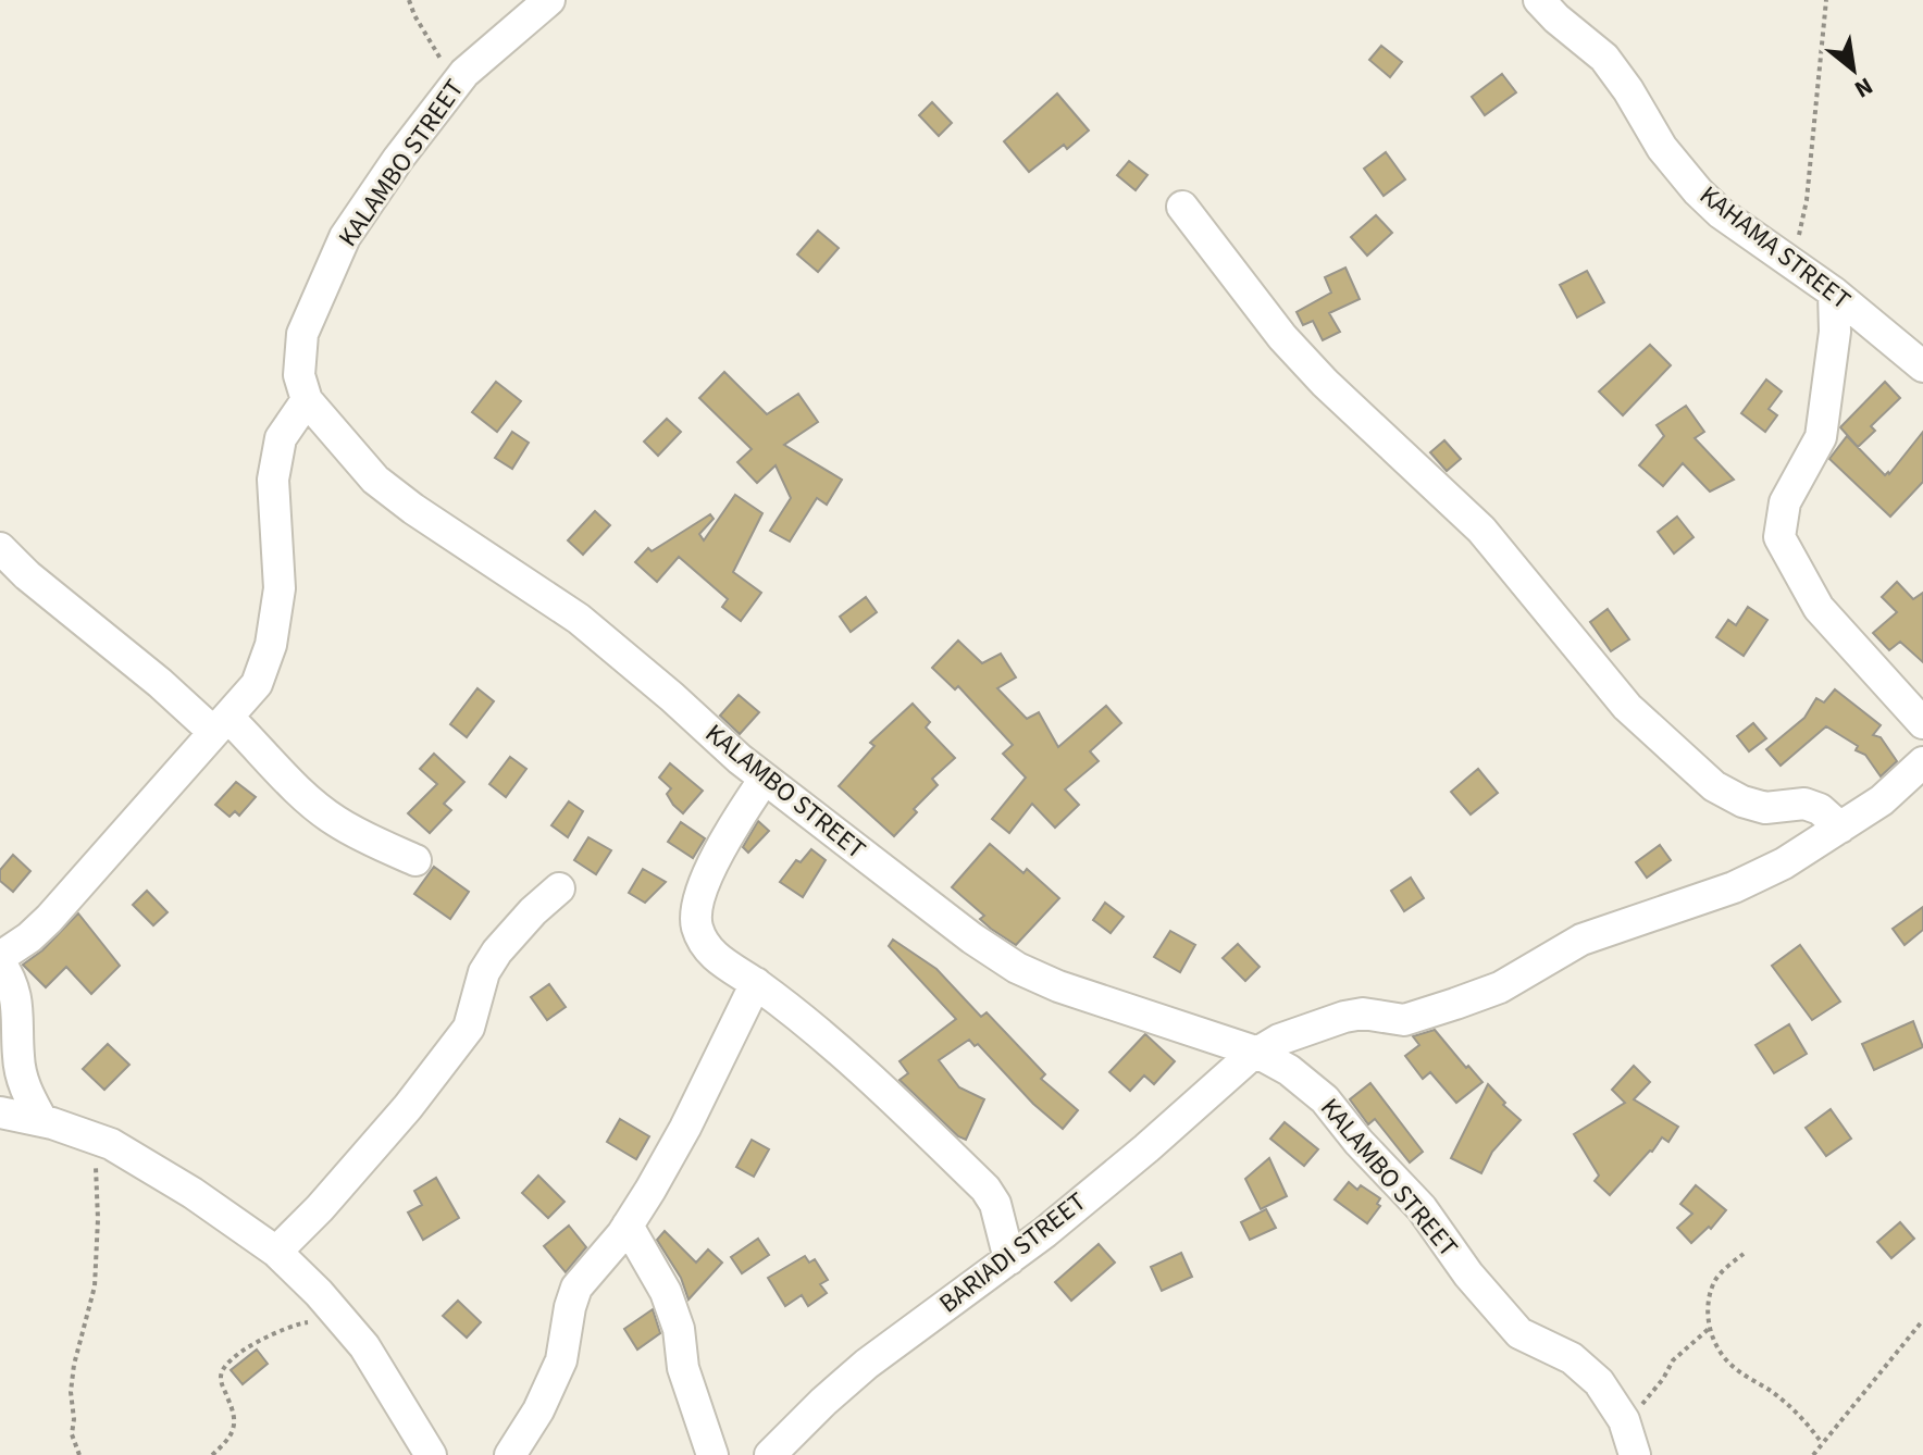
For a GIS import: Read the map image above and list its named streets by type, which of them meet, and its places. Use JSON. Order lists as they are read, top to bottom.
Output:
{
  "streets": {
    "street": ["KALAMBO STREET", "KAHAMA STREET", "BARIADI STREET"]
  },
  "crossings": [
    ["KALAMBO STREET", "BARIADI STREET"]
  ],
  "north": "bottom right"
}
